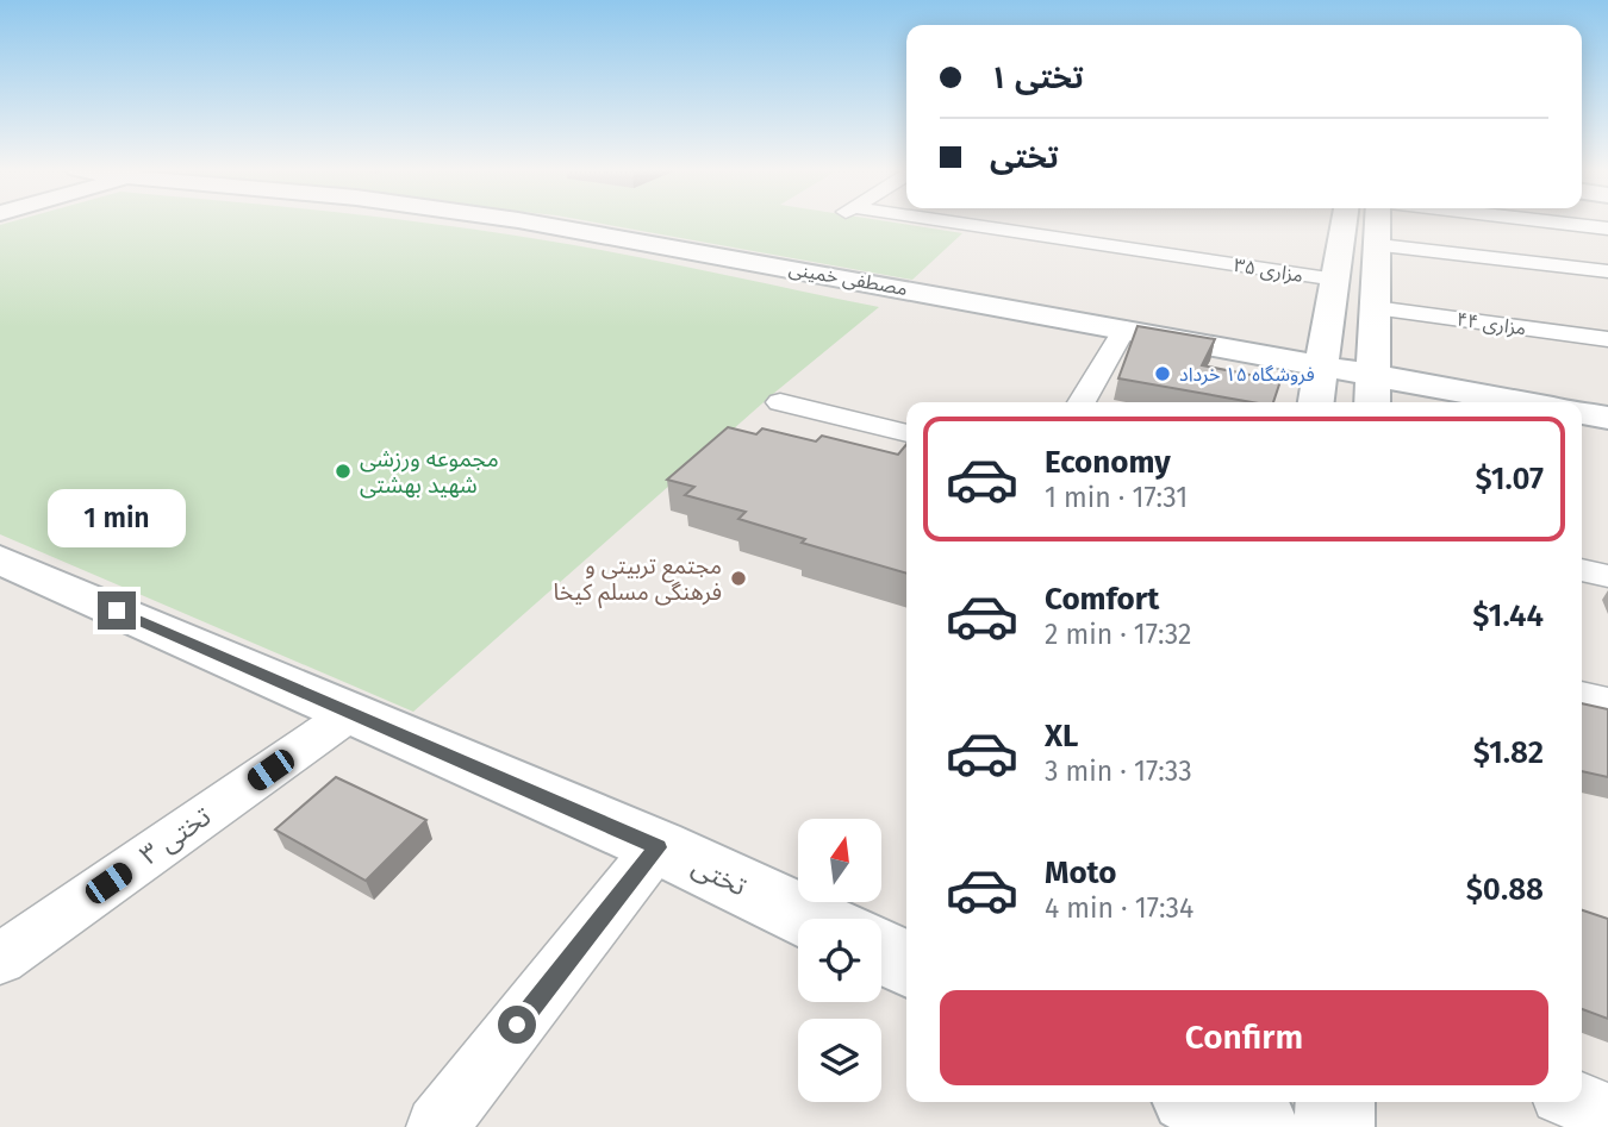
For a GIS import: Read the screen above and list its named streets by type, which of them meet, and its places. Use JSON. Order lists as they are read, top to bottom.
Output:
{
  "streets": {
    "main road": ["مصطفی خمینی", "تختی"],
    "street": ["مزاری ۳۵", "مزاری ۴۴", "تختی ۳"]
  },
  "crossings": [
    ["تختی ۳", "تختی"]
  ],
  "places": ["فروشگاه ۱۵ خرداد", "مجموعه ورزشی شهید بهشتی", "مجتمع تربیتی و فرهنگی مسلم کیخا"],
  "north": "top",
  "page": {
    "banner": ["تختی ۱", "تختی"],
    "list": [
      {
        "name": "Economy",
        "note": "1 min · 17:31",
        "value": "$1.07"
      },
      {
        "name": "Comfort",
        "note": "2 min · 17:32",
        "value": "$1.44"
      },
      {
        "name": "XL",
        "note": "3 min · 17:33",
        "value": "$1.82"
      },
      {
        "name": "Moto",
        "note": "4 min · 17:34",
        "value": "$0.88"
      }
    ],
    "bubble": "1 min",
    "buttons": "Confirm"
  }
}
